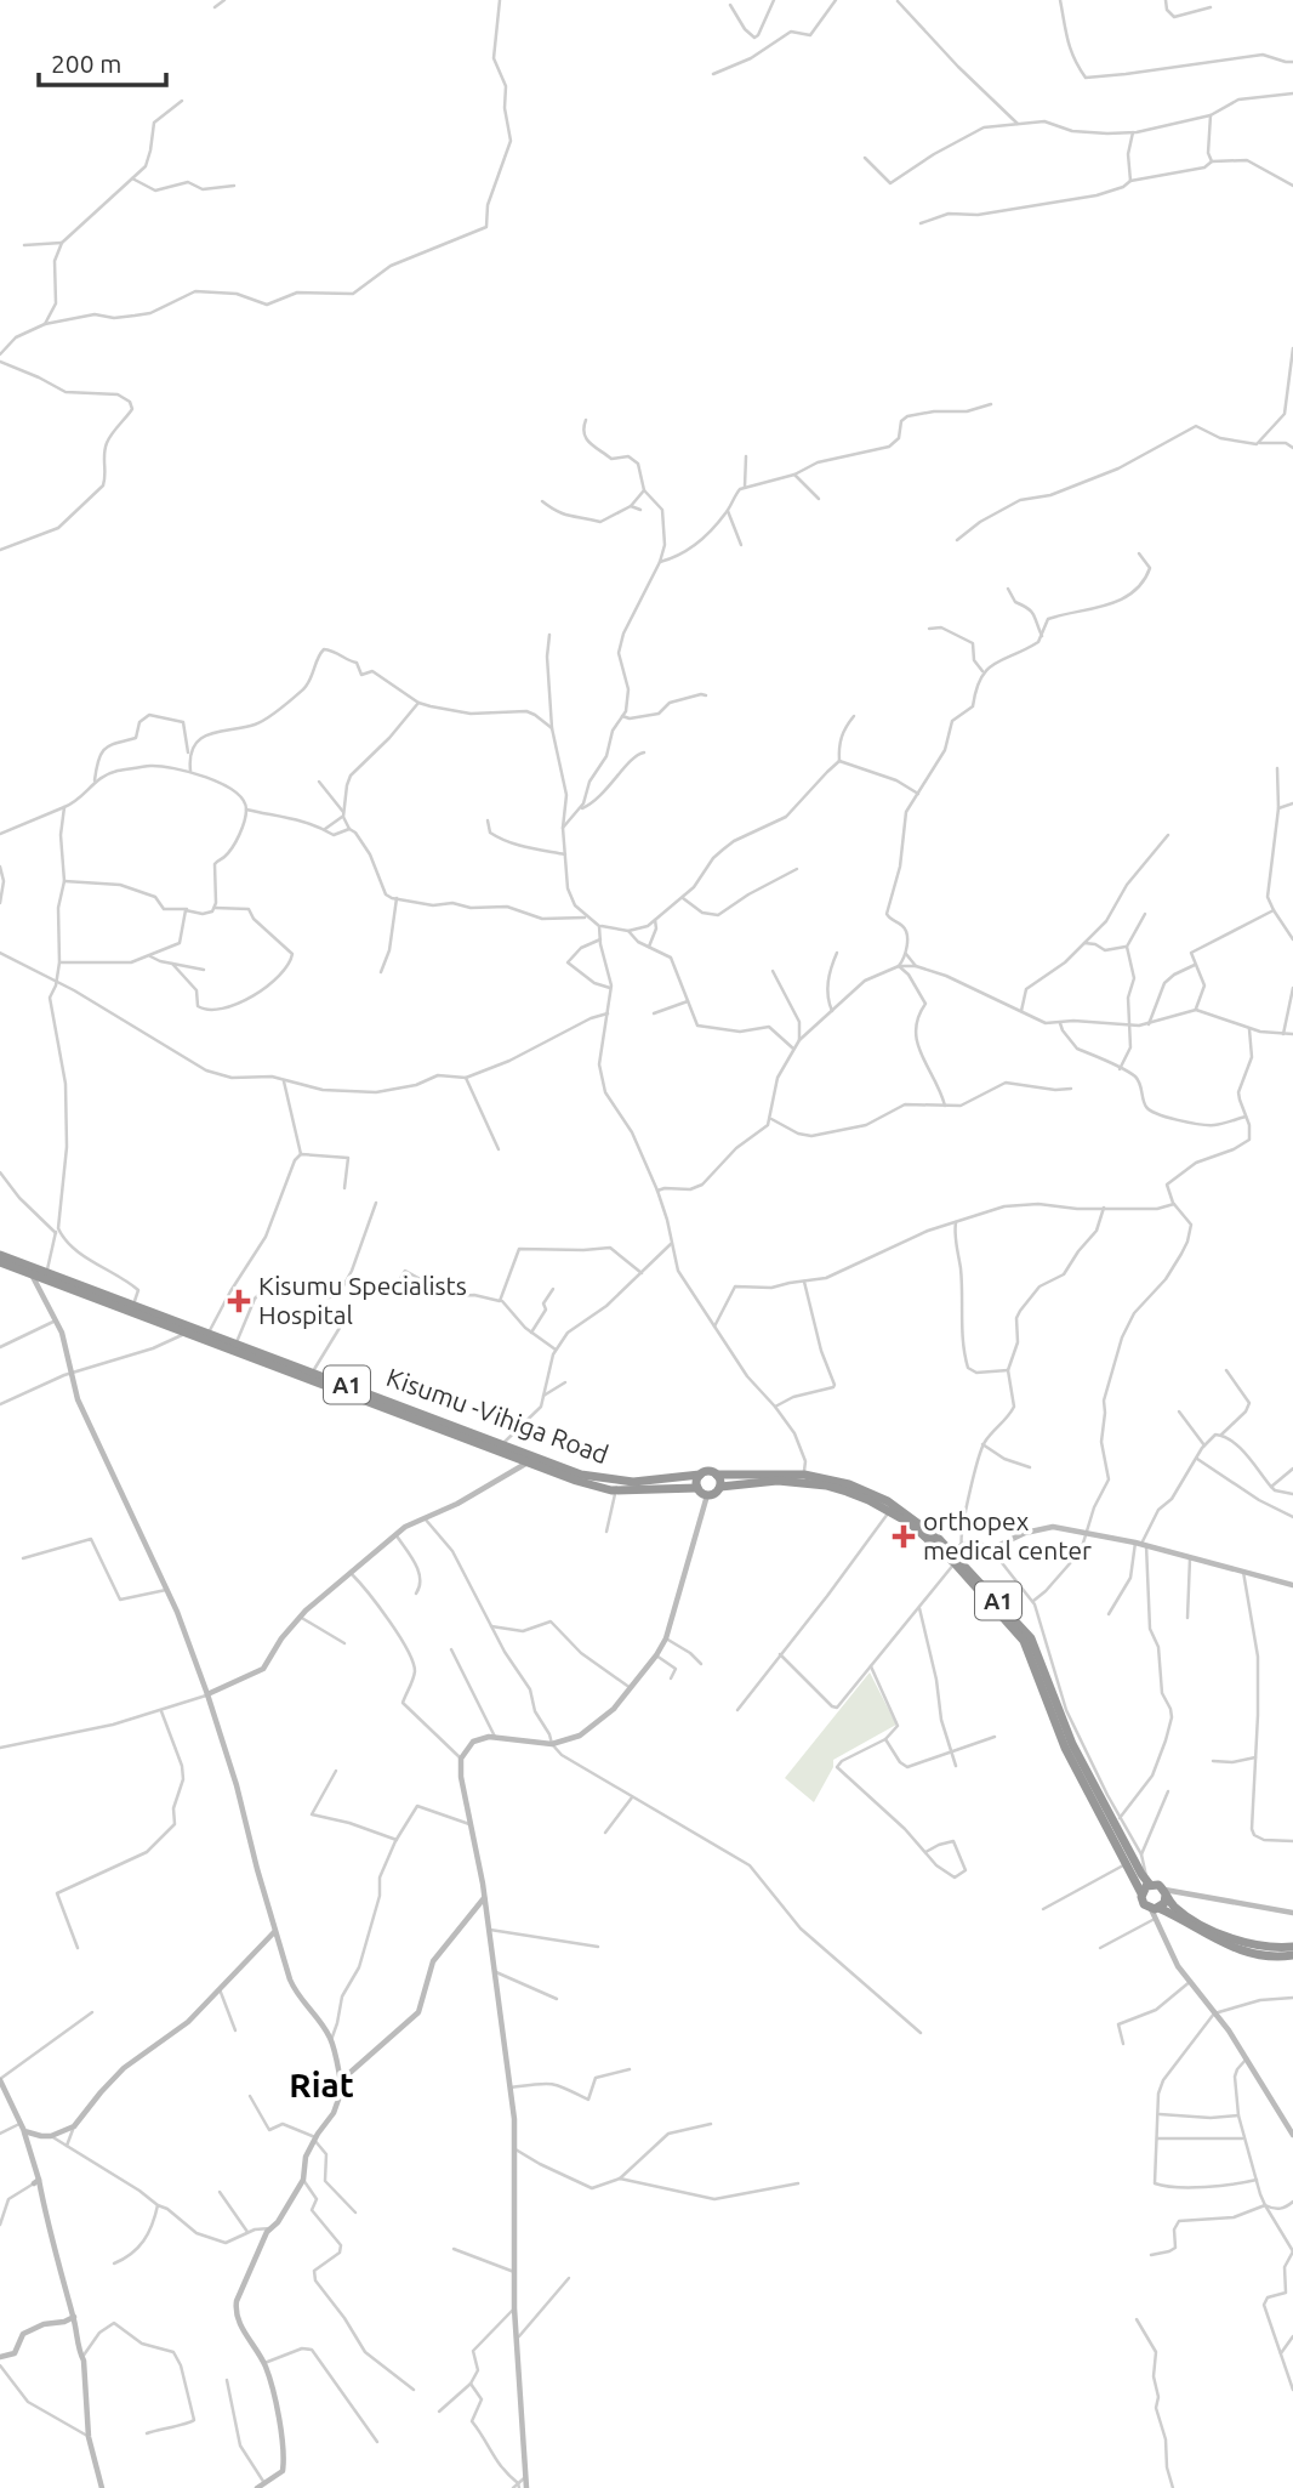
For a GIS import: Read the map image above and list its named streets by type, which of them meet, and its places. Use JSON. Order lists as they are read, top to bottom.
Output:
{
  "streets": {
    "highway": ["A1", "Kisumu -Vihiga Road"]
  },
  "crossings": [
    ["A1", "Kisumu -Vihiga Road"]
  ],
  "districts": ["Riat"],
  "places": {
    "health": ["Kisumu Specialists Hospital", "orthopex medical center"]
  },
  "scale_bar": "200 m"
}
